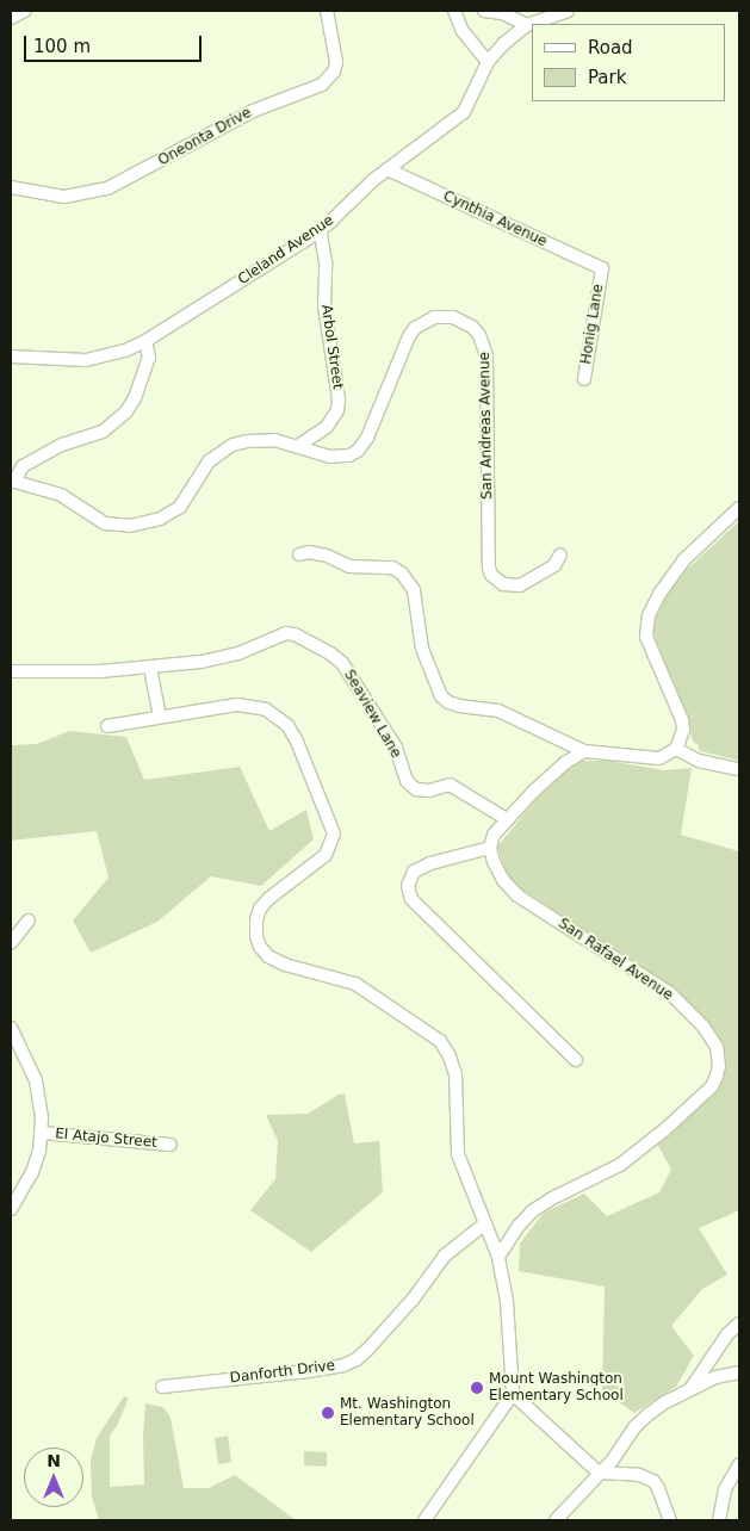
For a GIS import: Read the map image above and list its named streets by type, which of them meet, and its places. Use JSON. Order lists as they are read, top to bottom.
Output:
{
  "streets": {
    "street": [
      "Oneonta Drive",
      "Cynthia Avenue",
      "Cleland Avenue",
      "Honig Lane",
      "Arbol Street",
      "San Andreas Avenue",
      "Seaview Lane",
      "San Rafael Avenue",
      "El Atajo Street",
      "Danforth Drive"
    ]
  },
  "crossings": [
    ["Cynthia Avenue", "Cleland Avenue"],
    ["Cynthia Avenue", "Honig Lane"],
    ["Cleland Avenue", "Arbol Street"],
    ["Arbol Street", "San Andreas Avenue"]
  ],
  "places": ["Mount Washington Elementary School", "Mt. Washington Elementary School"],
  "legend": ["Road", "Park"],
  "scale_bar": "100 m",
  "north": "top"
}
